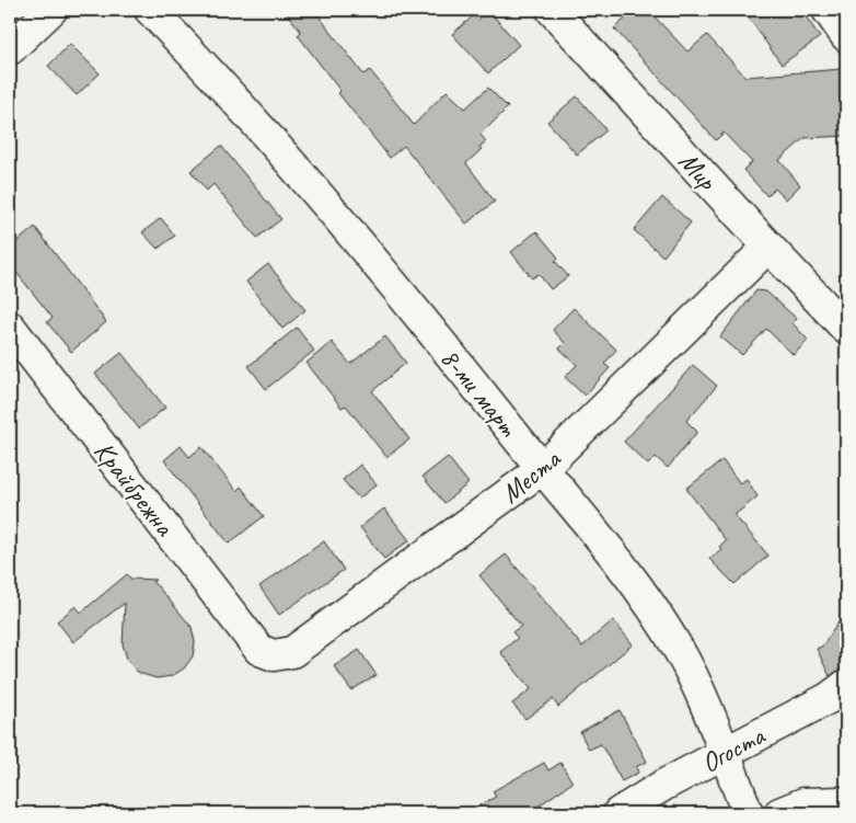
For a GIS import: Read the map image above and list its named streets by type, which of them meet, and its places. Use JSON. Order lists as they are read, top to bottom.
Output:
{
  "streets": {
    "street": [
      "Мир",
      "8-ми март",
      "Места",
      "Крайбрежна",
      "Огоста"
    ]
  },
  "crossings": [
    ["Мир", "Места"],
    ["8-ми март", "Места"],
    ["8-ми март", "Огоста"],
    ["Места", "Крайбрежна"]
  ]
}
